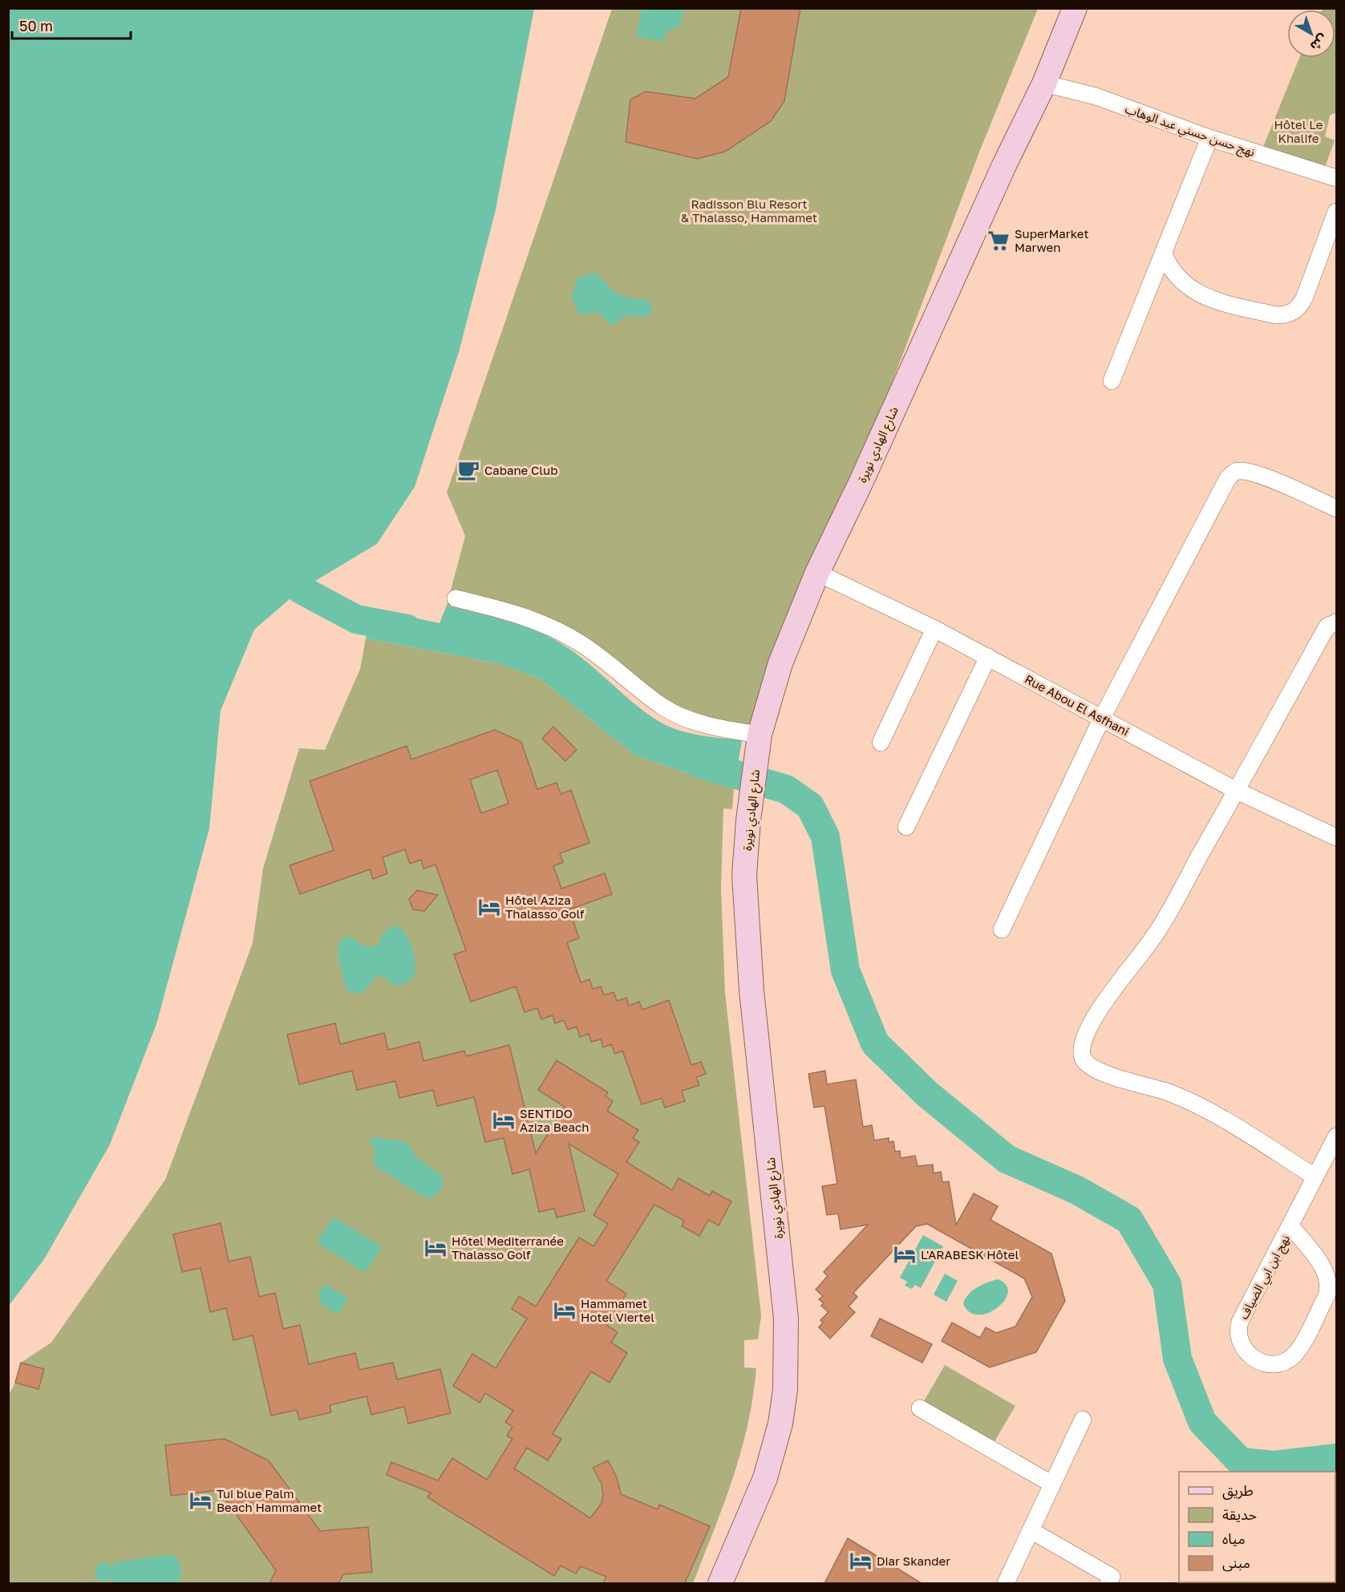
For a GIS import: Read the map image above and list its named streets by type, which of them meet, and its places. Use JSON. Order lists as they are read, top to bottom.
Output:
{
  "streets": {
    "street": [
      "نهج حسن حسني عبد الوهاب",
      "شارع الهادي نويرة",
      "Rue Abou El Asfhani",
      "نهج ابن ابي الضياف"
    ]
  },
  "crossings": [
    ["نهج حسن حسني عبد الوهاب", "شارع الهادي نويرة"],
    ["شارع الهادي نويرة", "Rue Abou El Asfhani"]
  ],
  "parks": ["Hôtel Le Khalife", "Radisson Blu Resort & Thalasso, Hammamet"],
  "places": {
    "supermarket": ["SuperMarket Marwen"],
    "cafe": ["Cabane Club"],
    "hotel": [
      "Hôtel Aziza Thalasso Golf",
      "SENTIDO Aziza Beach",
      "Hôtel Mediterranée Thalasso Golf",
      "L'ARABESK Hôtel",
      "Hammamet Hotel Viertel",
      "Tui blue Palm Beach Hammamet",
      "Diar Skander"
    ]
  },
  "legend": [
    "طريق",
    "حديقة",
    "مياه",
    "مبنى"
  ],
  "scale_bar": "50 m",
  "north": "bottom right"
}
